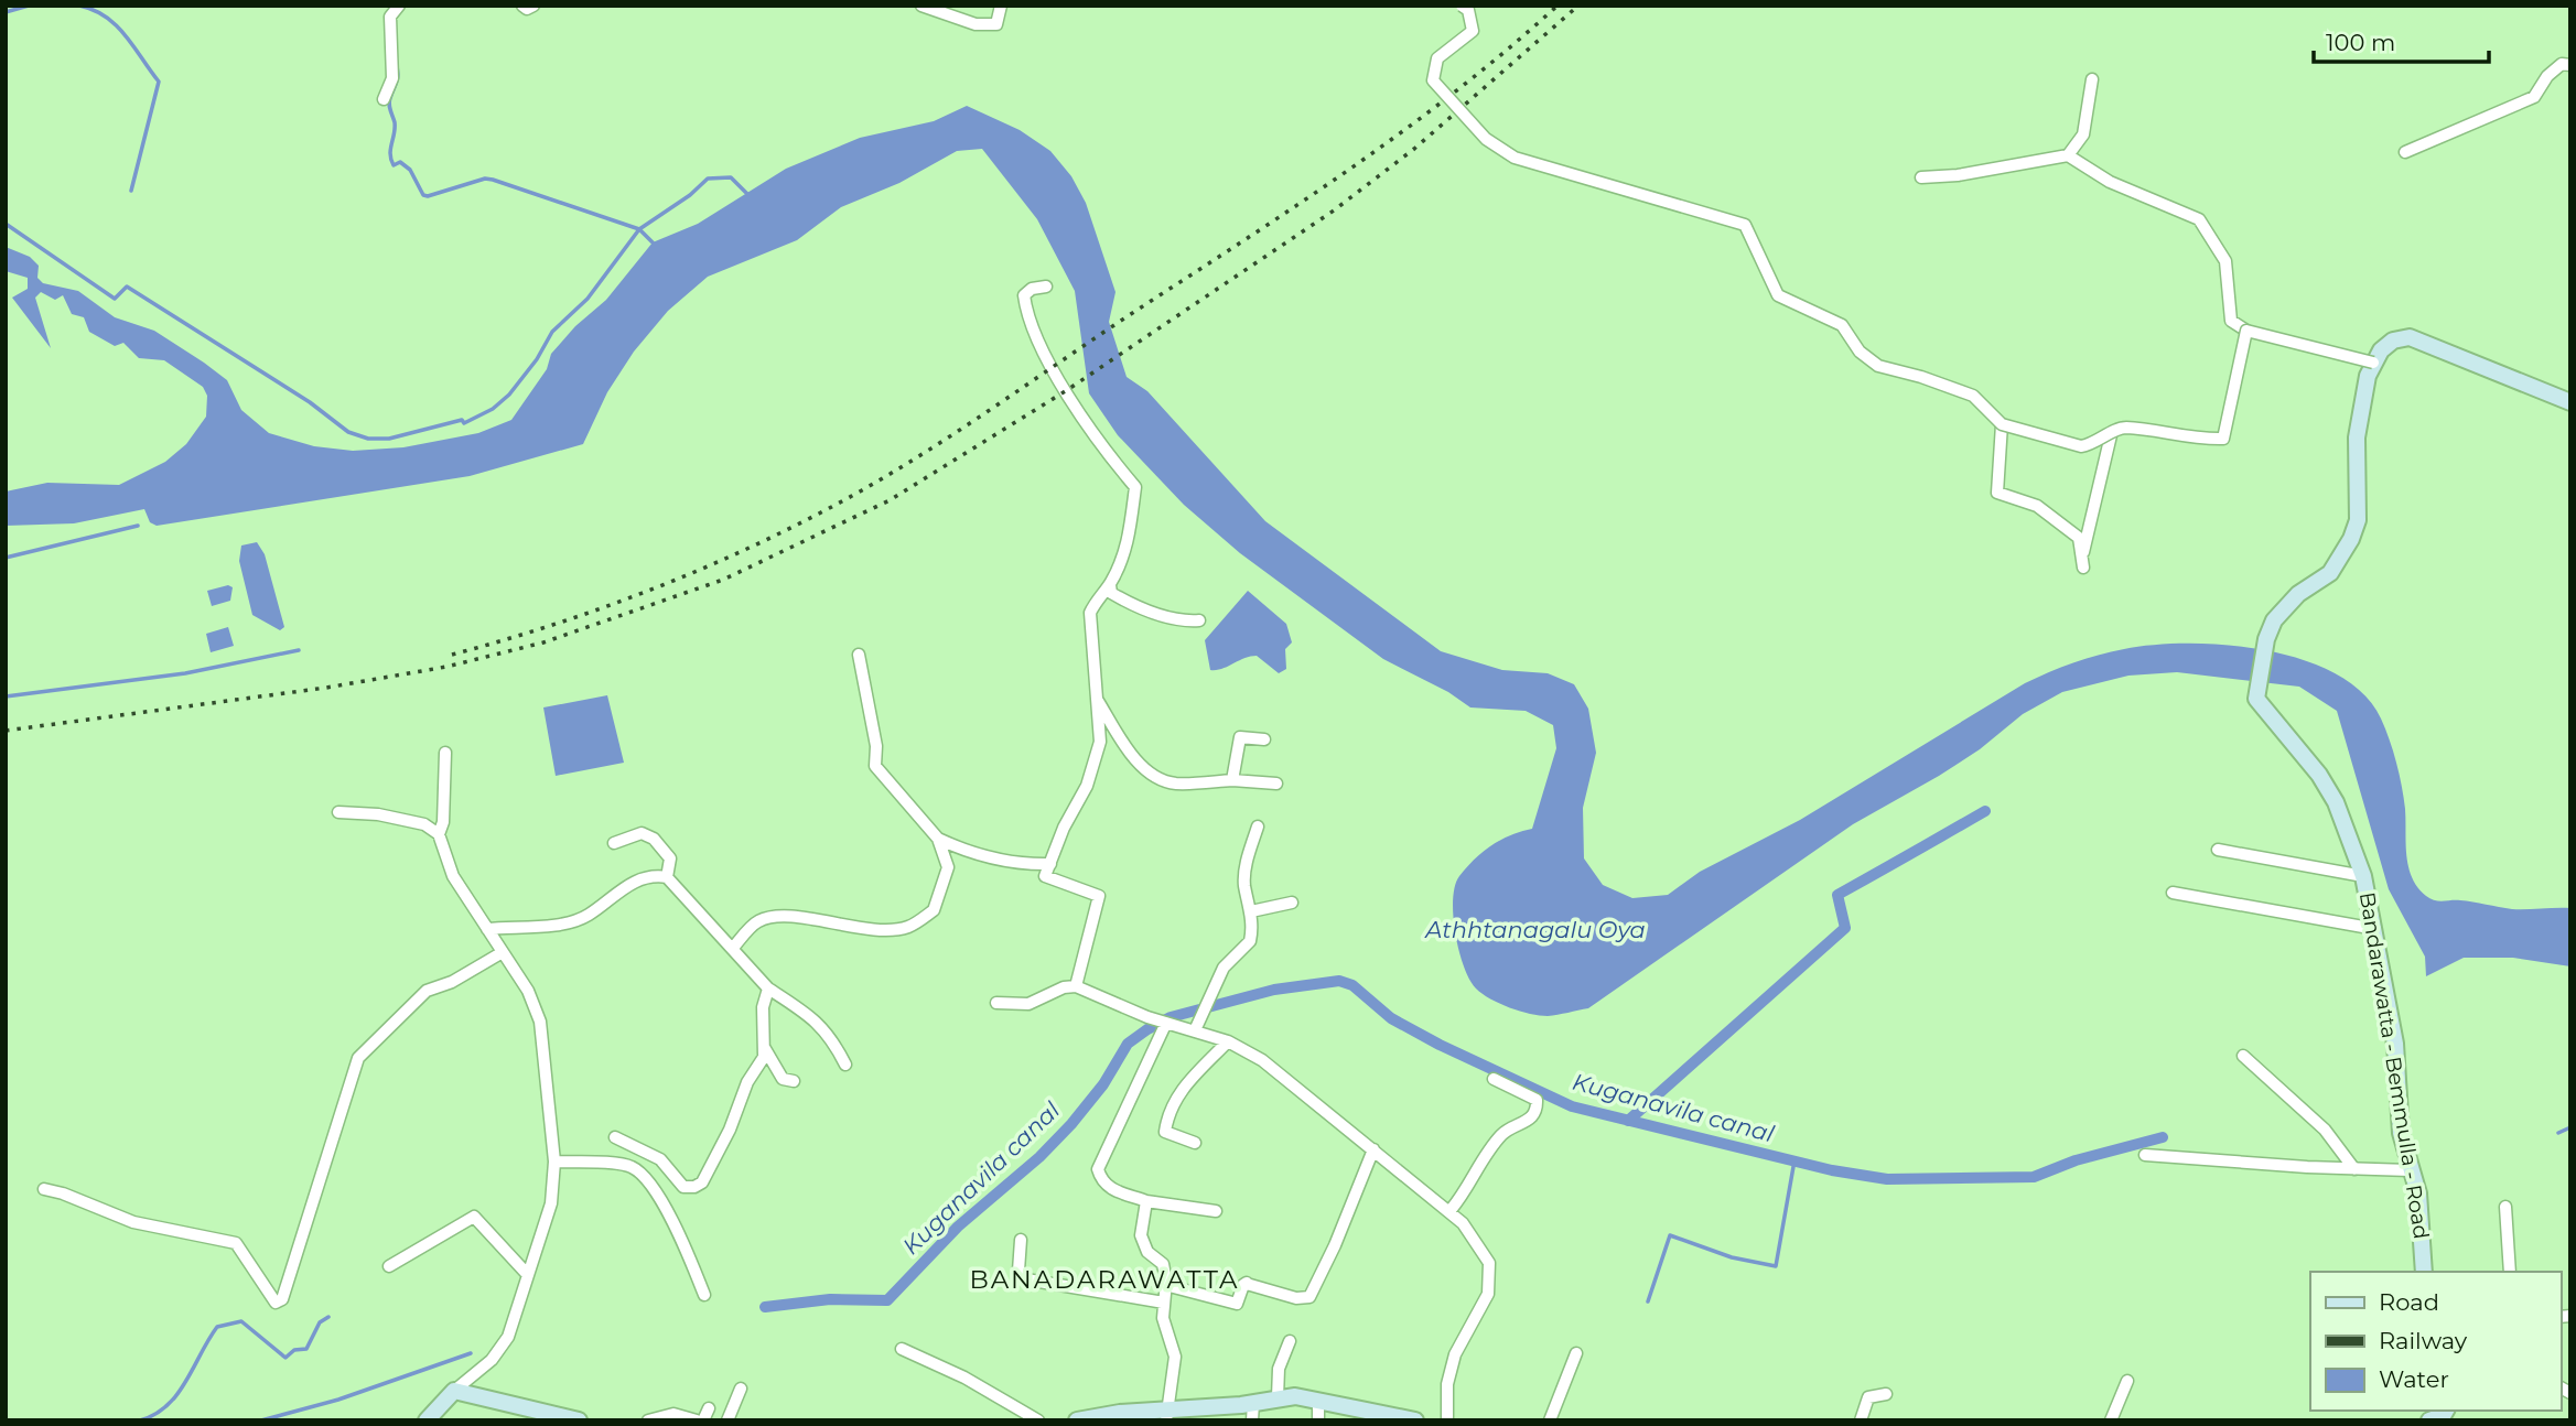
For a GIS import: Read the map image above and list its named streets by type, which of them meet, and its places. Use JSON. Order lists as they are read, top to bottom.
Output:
{
  "streets": {
    "street": ["Bandarawatta - Bemmulla - Road"]
  },
  "districts": ["BANADARAWATTA"],
  "water": ["Athhtanagalu Oya", "Kuganavila canal"],
  "legend": ["Road", "Railway", "Water"],
  "scale_bar": "100 m"
}
